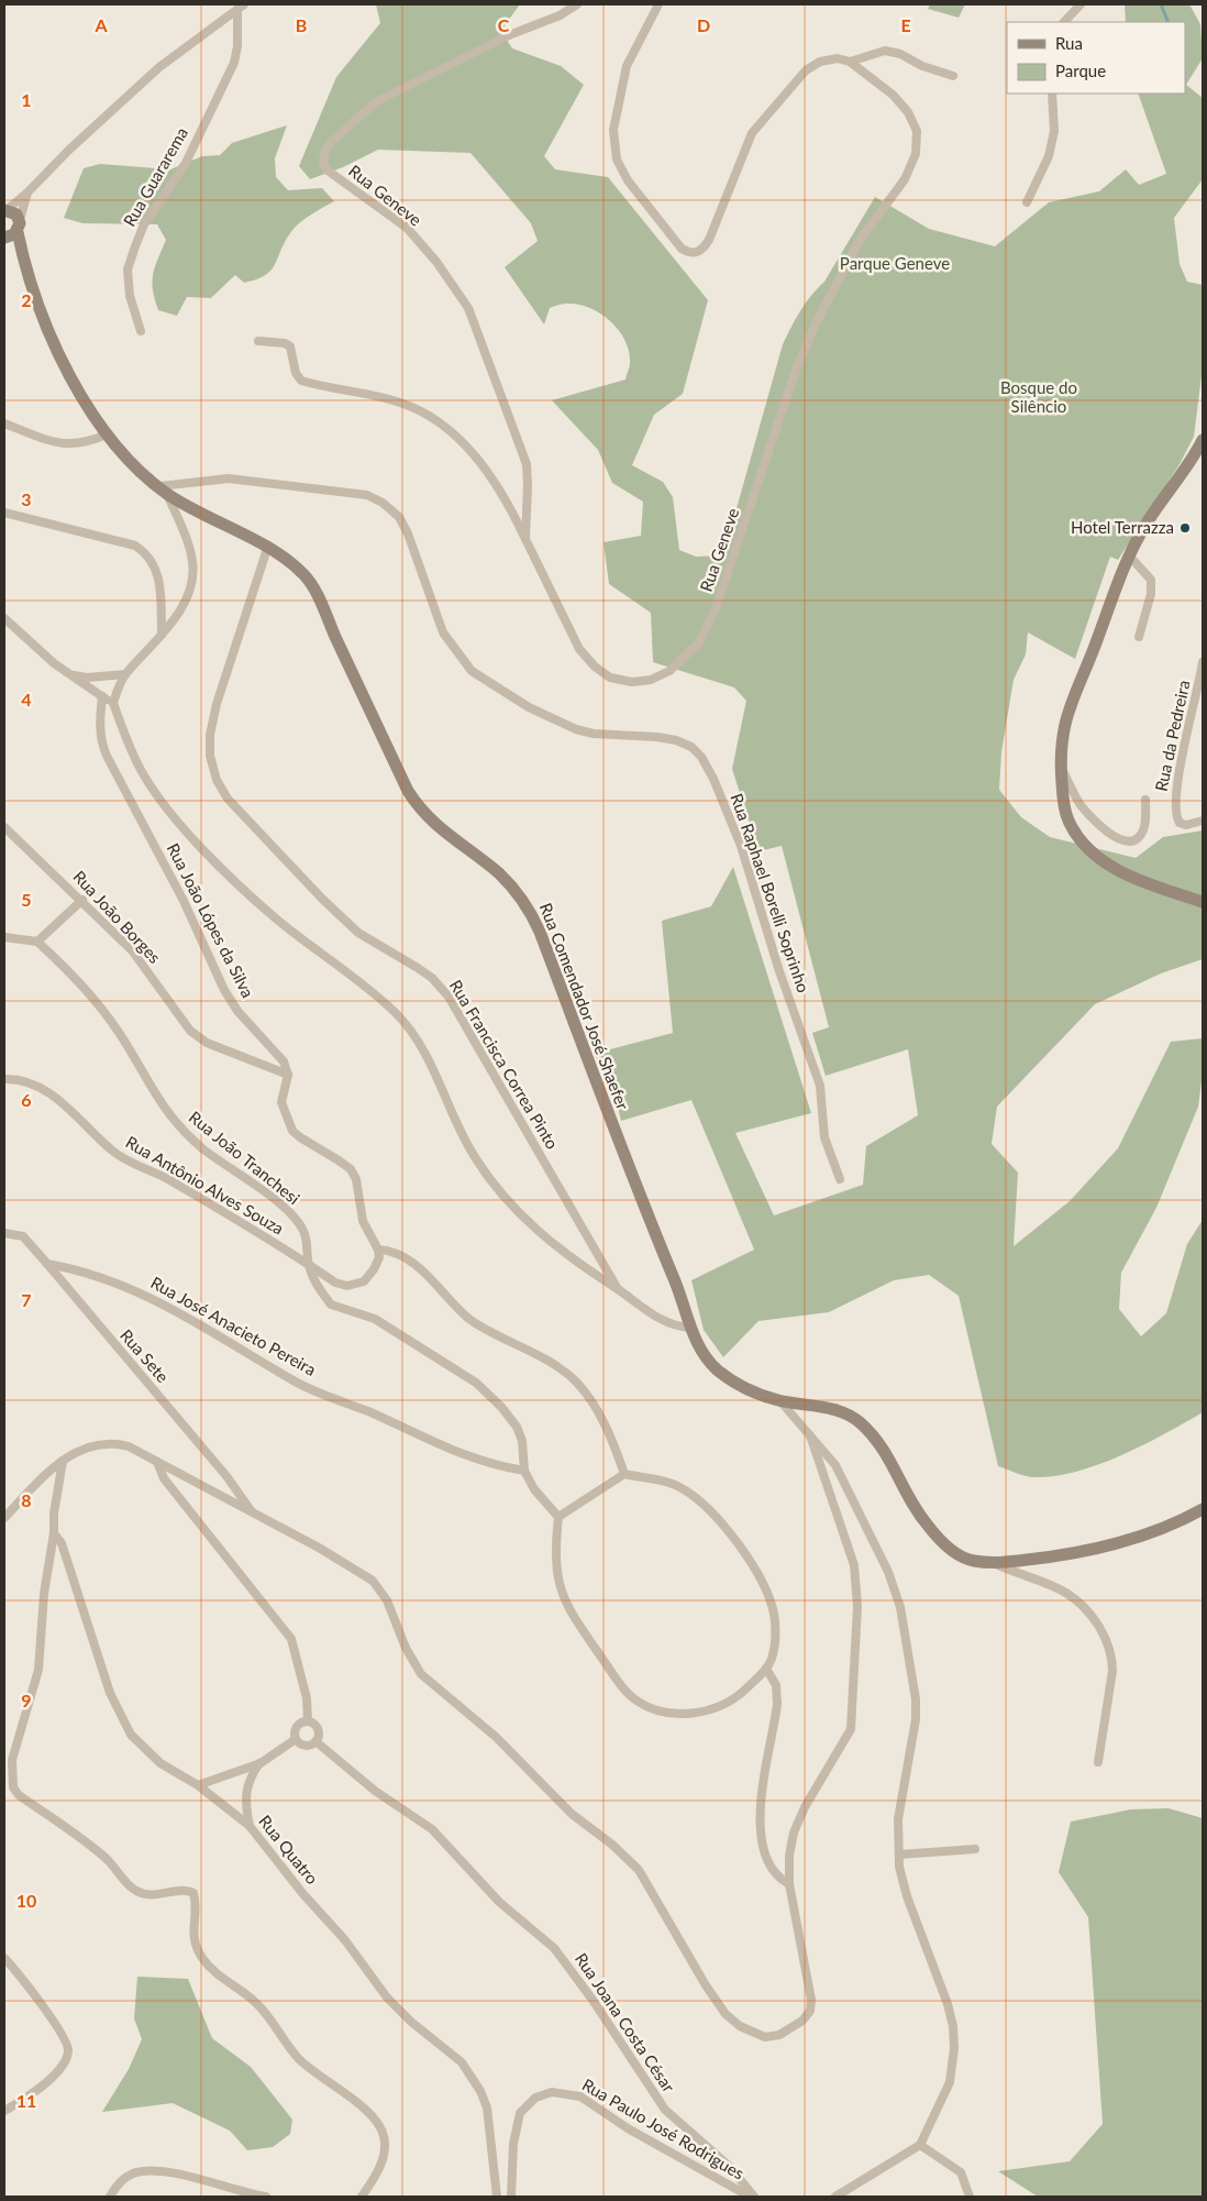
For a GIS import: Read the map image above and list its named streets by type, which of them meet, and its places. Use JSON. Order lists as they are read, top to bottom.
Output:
{
  "streets": {
    "street": [
      "Rua Guararema",
      "Rua Geneve",
      "Rua da Pedreira",
      "Rua Raphael Borelli Soprinho",
      "Rua João Borges",
      "Rua João Lópes da Silva",
      "Rua Comendador José Shaefer",
      "Rua Francisca Correa Pinto",
      "Rua João Tranchesi",
      "Rua Antônio Alves Souza",
      "Rua José Anacieto Pereira",
      "Rua Sete",
      "Rua Quatro",
      "Rua Joana Costa César",
      "Rua Paulo José Rodrigues"
    ]
  },
  "crossings": [
    ["Rua Raphael Borelli Soprinho", "Rua Comendador José Shaefer"],
    ["Rua João Borges", "Rua João Lópes da Silva"],
    ["Rua Comendador José Shaefer", "Rua Francisca Correa Pinto"],
    ["Rua João Tranchesi", "Rua Antônio Alves Souza"],
    ["Rua João Tranchesi", "Rua José Anacieto Pereira"],
    ["Rua José Anacieto Pereira", "Rua Sete"],
    ["Rua Joana Costa César", "Rua Paulo José Rodrigues"]
  ],
  "parks": ["Parque Geneve", "Bosque do Silêncio"],
  "places": ["Hotel Terrazza"],
  "legend": ["Rua", "Parque"],
  "grid": {
    "columns": [
      "A",
      "B",
      "C",
      "D",
      "E"
    ],
    "rows": [
      "1",
      "2",
      "3",
      "4",
      "5",
      "6",
      "7",
      "8",
      "9",
      "10",
      "11"
    ]
  }
}
